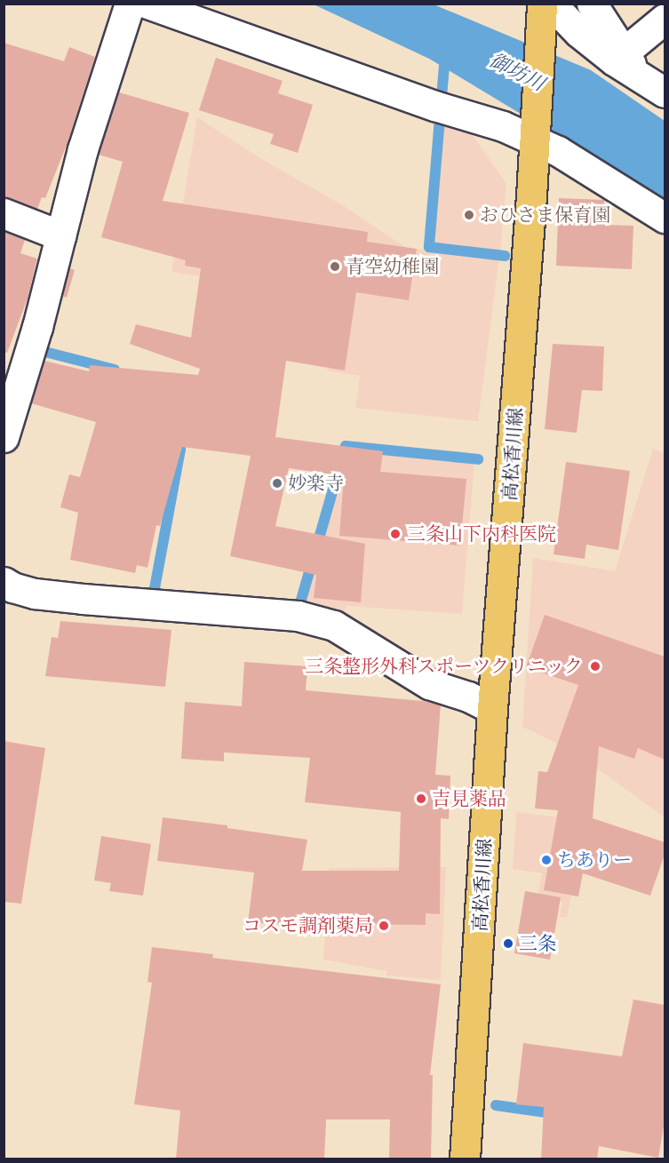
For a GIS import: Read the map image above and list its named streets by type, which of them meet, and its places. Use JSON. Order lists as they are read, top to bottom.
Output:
{
  "streets": {
    "main road": ["高松香川線"]
  },
  "water": ["御坊川"],
  "places": [
    "おひさま保育園",
    "青空幼稚園",
    "妙楽寺",
    "三条山下内科医院",
    "三条整形外科スポーツクリニック",
    "吉見薬品",
    "ちありー",
    "コスモ調剤薬局",
    "三条"
  ]
}
